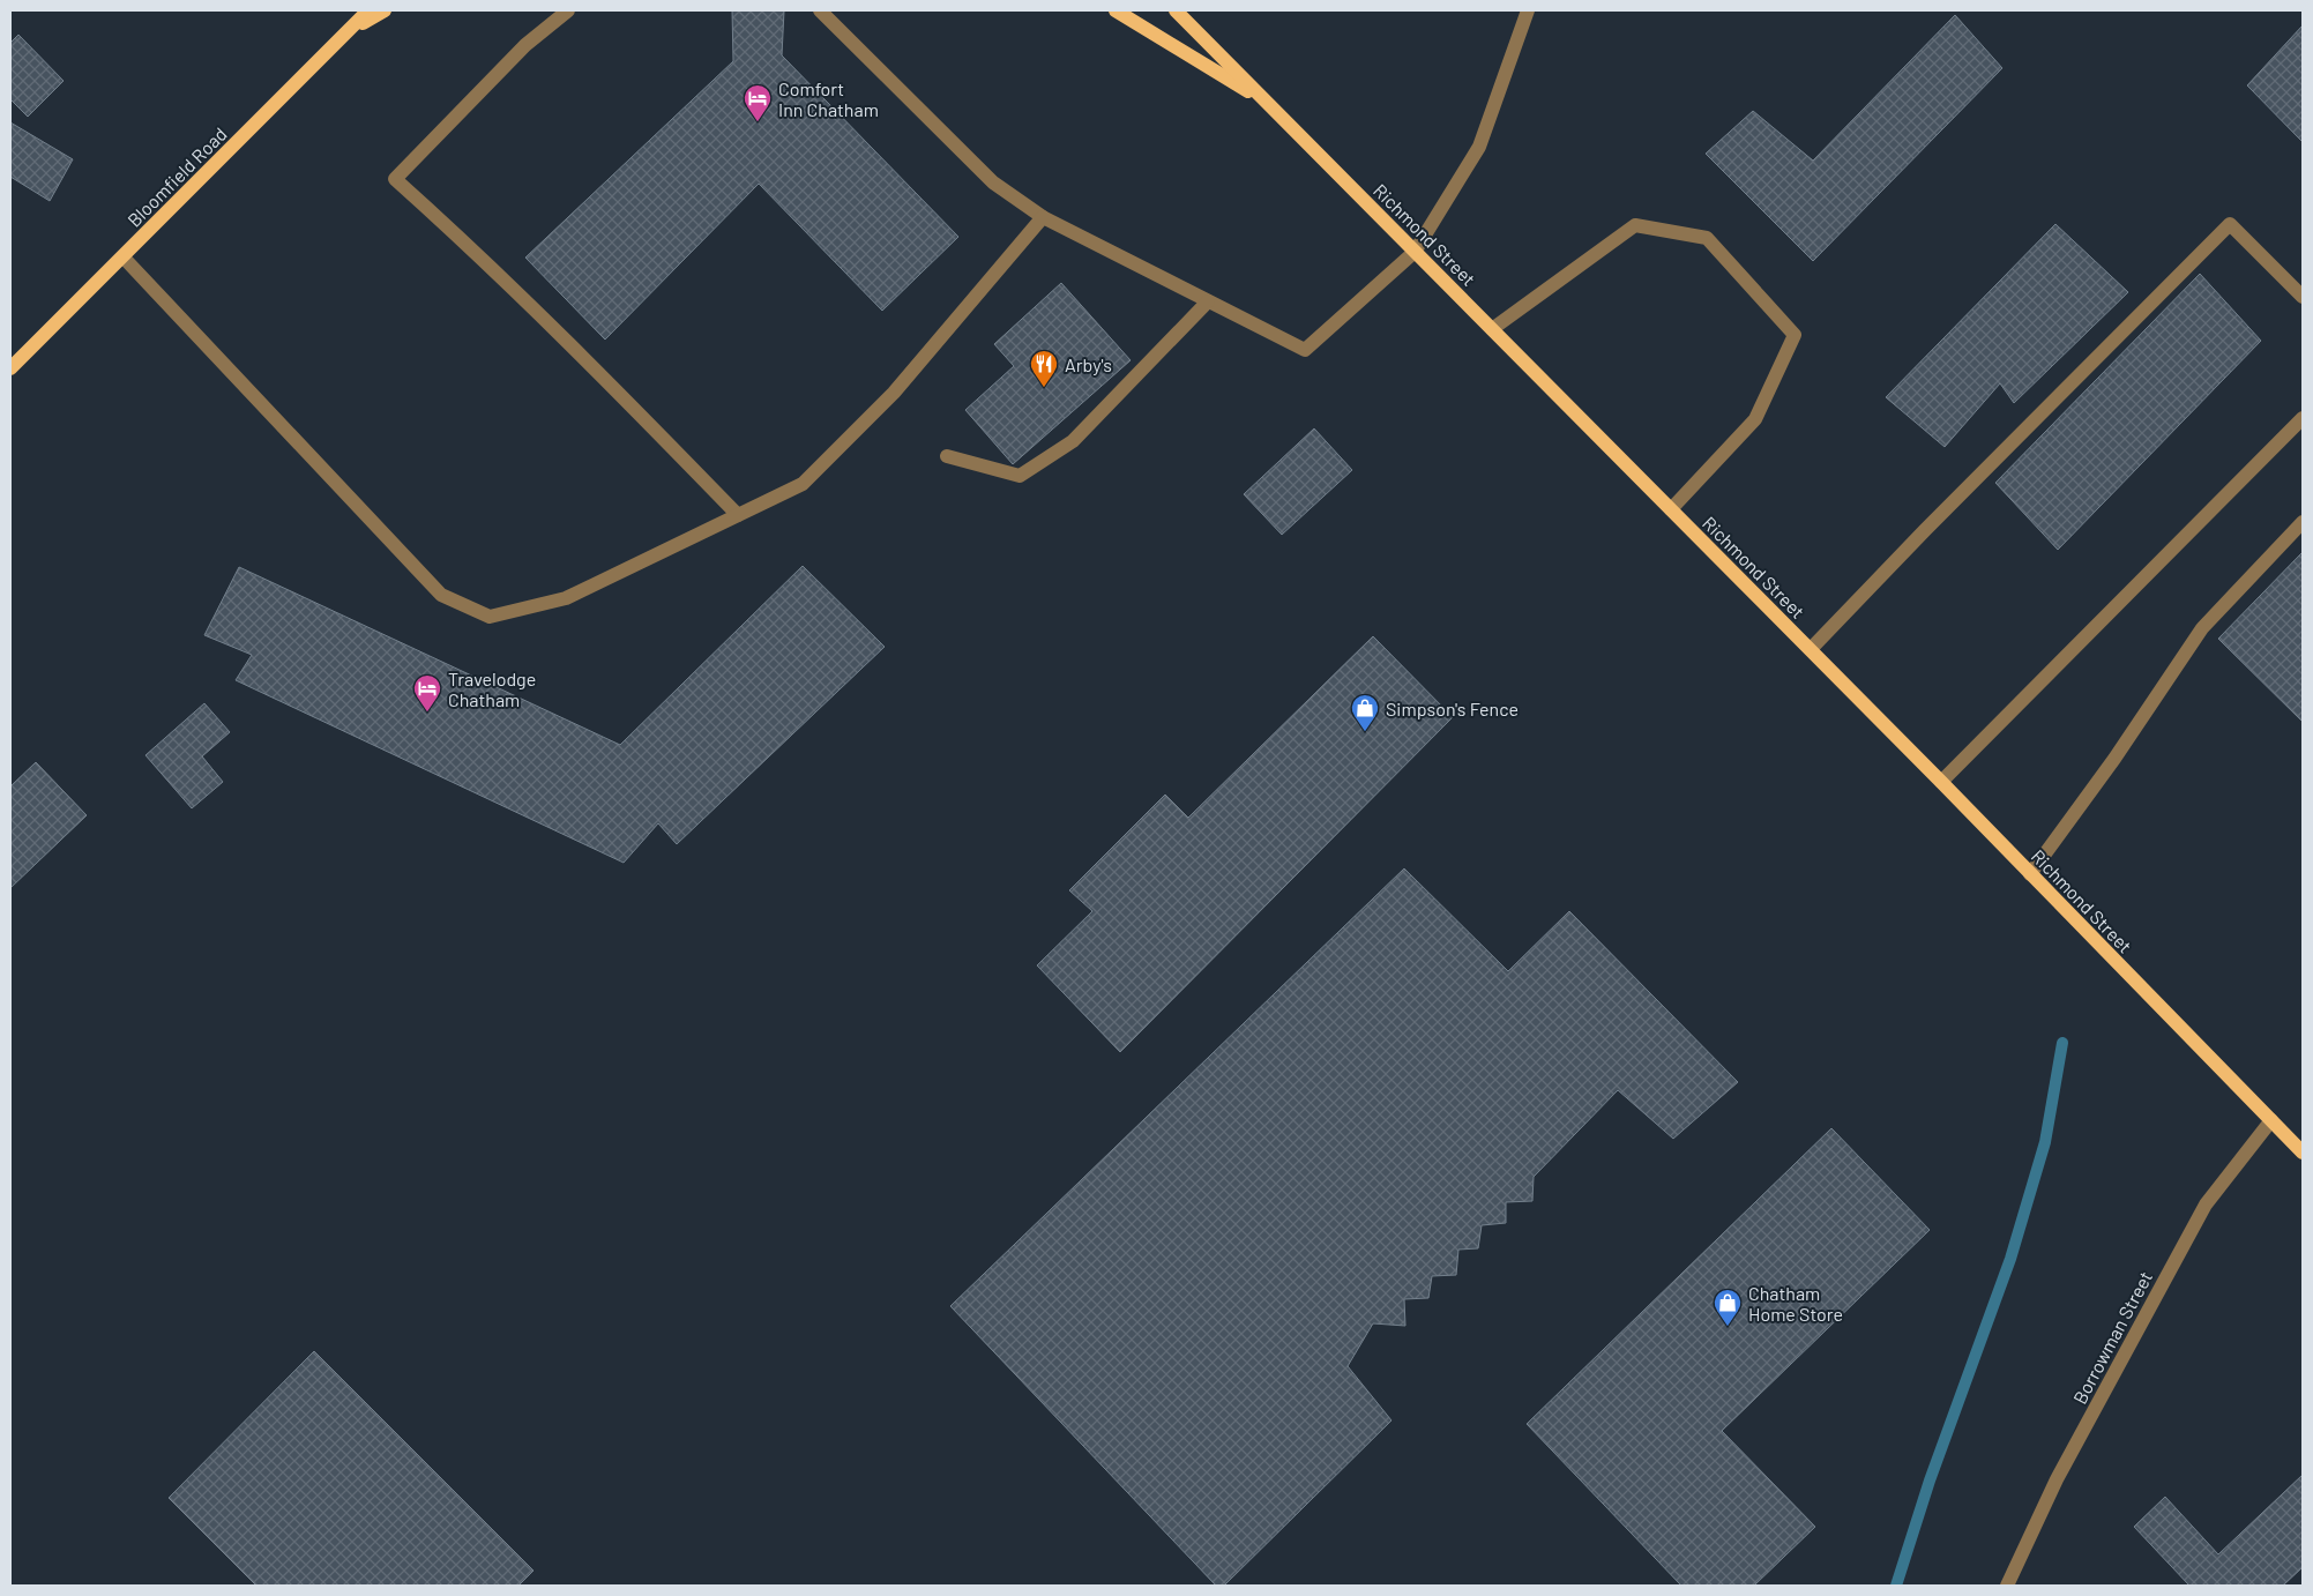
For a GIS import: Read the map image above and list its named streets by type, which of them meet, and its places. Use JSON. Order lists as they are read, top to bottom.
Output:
{
  "streets": {
    "main road": ["Bloomfield Road", "Richmond Street"],
    "street": ["Borrowman Street"]
  },
  "crossings": [
    ["Richmond Street", "Borrowman Street"]
  ],
  "places": {
    "hotel": ["Comfort Inn Chatham", "Travelodge Chatham"],
    "restaurant": ["Arby's"],
    "shop": ["Simpson's Fence", "Chatham Home Store"]
  }
}
